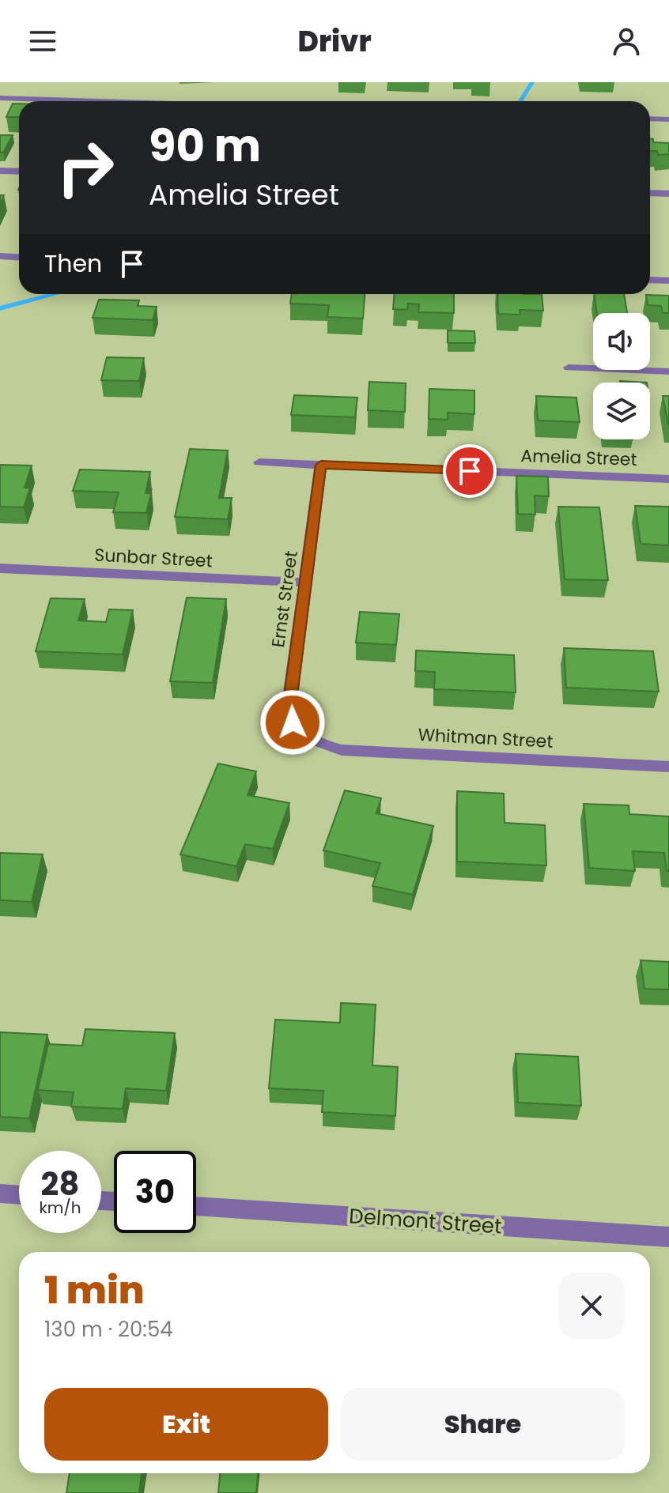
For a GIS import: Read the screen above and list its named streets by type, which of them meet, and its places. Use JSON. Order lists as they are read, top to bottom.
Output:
{
  "streets": {
    "street": [
      "Amelia Street",
      "Sunbar Street",
      "Ernst Street",
      "Whitman Street",
      "Delmont Street"
    ]
  },
  "crossings": [
    ["Amelia Street", "Ernst Street"],
    ["Sunbar Street", "Ernst Street"],
    ["Ernst Street", "Whitman Street"]
  ],
  "page": {
    "header": "Drivr",
    "turn": ["90 m", "Amelia Street"],
    "then": "Then",
    "speed": "28 km/h",
    "limit": "30",
    "heading": ["1 min", "130 m · 20:54"],
    "buttons": ["Exit", "Share"]
  }
}
